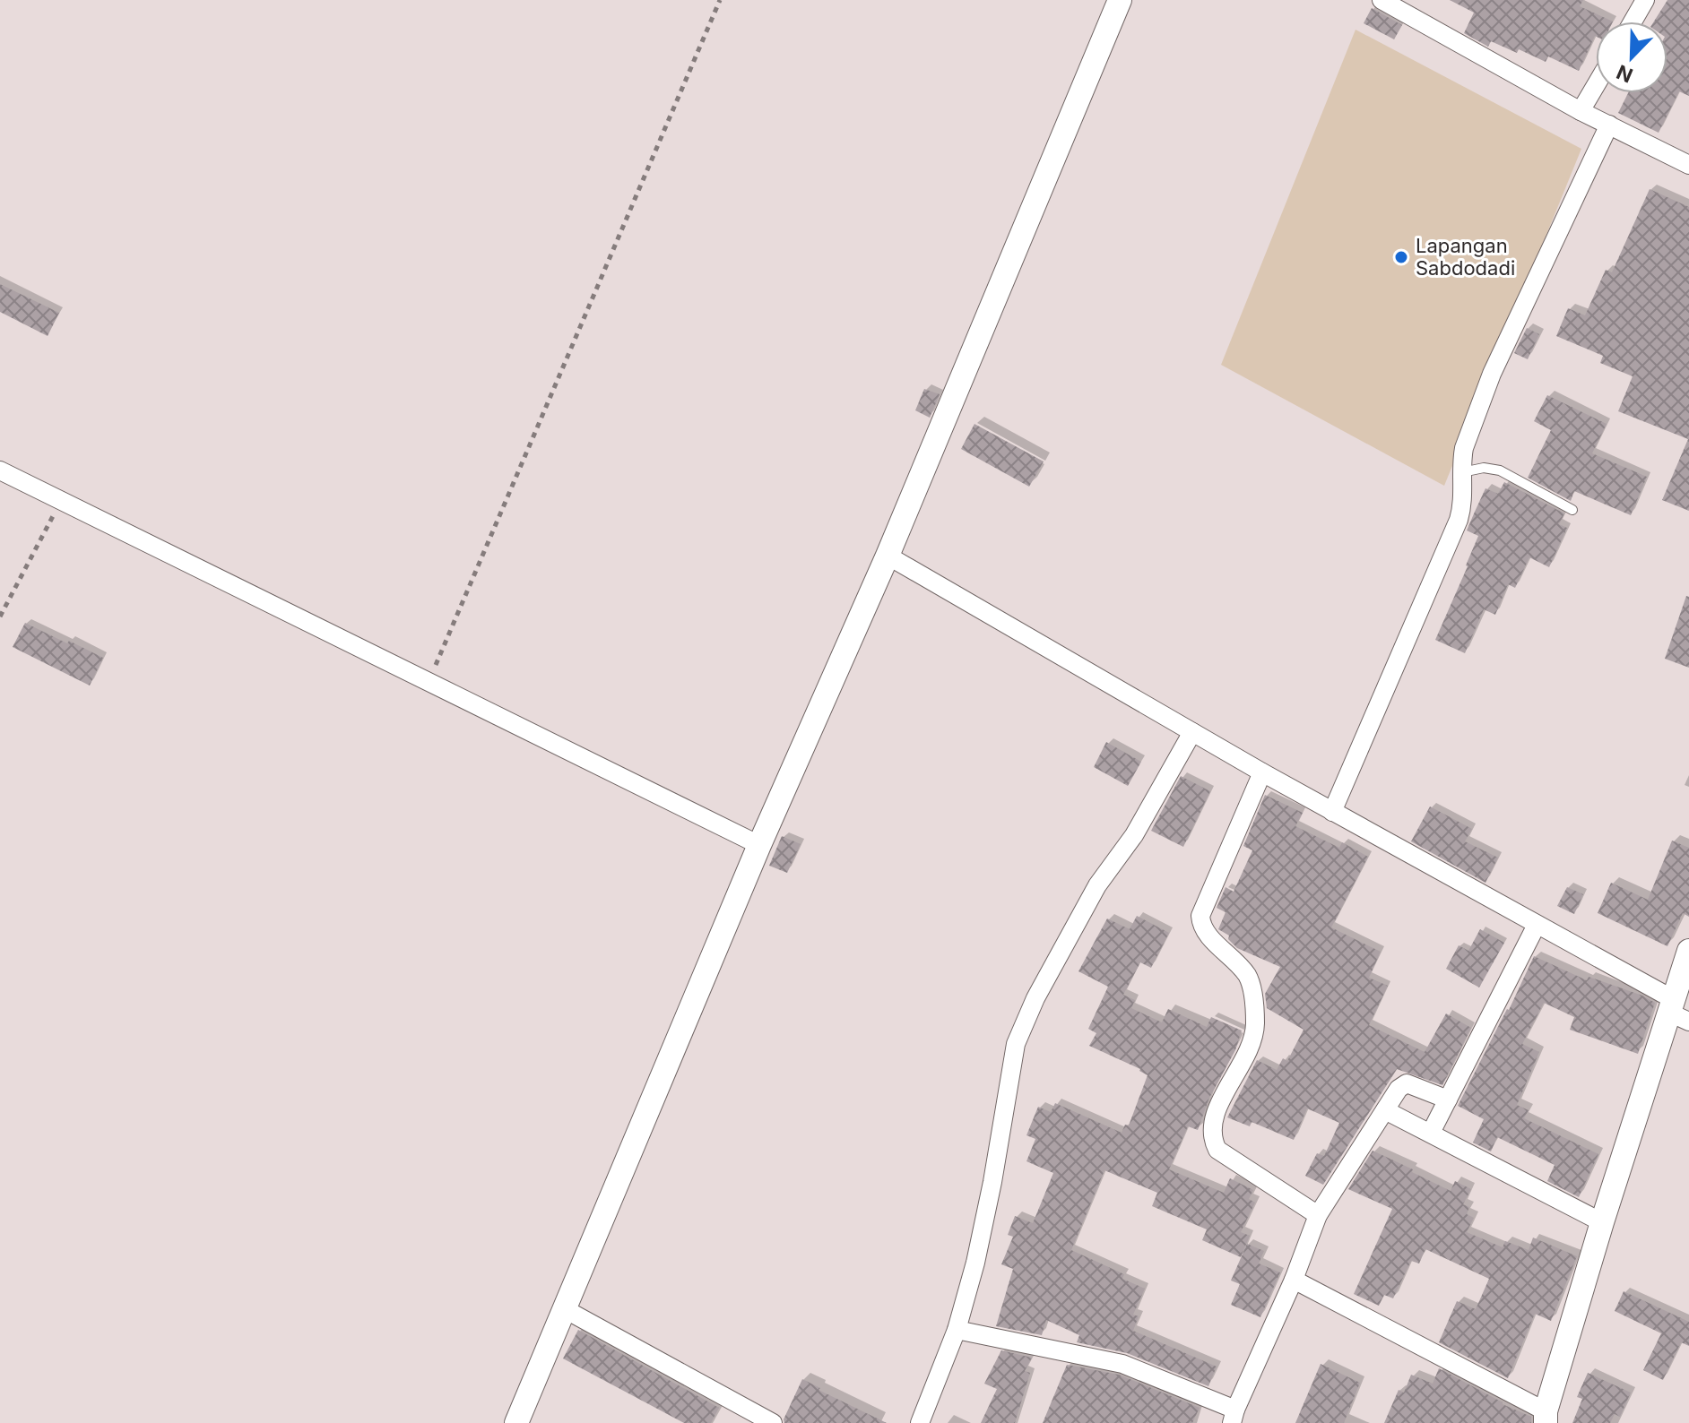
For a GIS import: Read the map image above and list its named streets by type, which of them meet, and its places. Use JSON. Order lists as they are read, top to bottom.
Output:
{
  "places": ["Lapangan Sabdodadi"],
  "north": "bottom left"
}
